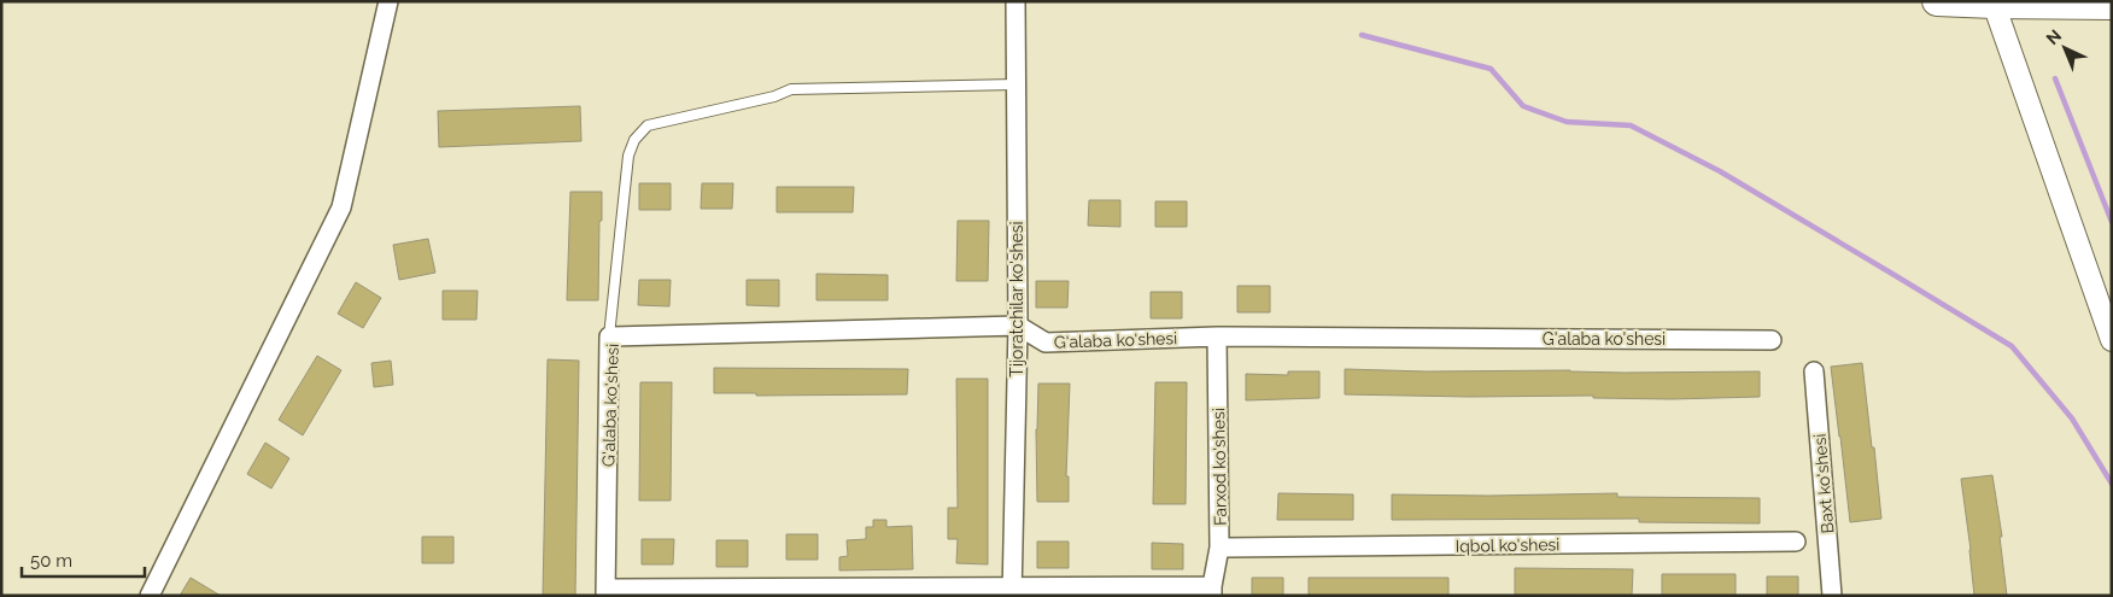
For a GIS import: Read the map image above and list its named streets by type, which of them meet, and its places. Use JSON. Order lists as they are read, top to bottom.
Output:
{
  "streets": {
    "street": [
      "Tijoratchilar ko'shesi",
      "G'alaba ko'shesi",
      "Farxod ko'shesi",
      "Baxt ko'shesi",
      "Iqbol ko'shesi"
    ]
  },
  "crossings": [
    ["Tijoratchilar ko'shesi", "G'alaba ko'shesi"],
    ["G'alaba ko'shesi", "Farxod ko'shesi"],
    ["Farxod ko'shesi", "Iqbol ko'shesi"]
  ],
  "scale_bar": "50 m",
  "north": "top left"
}
